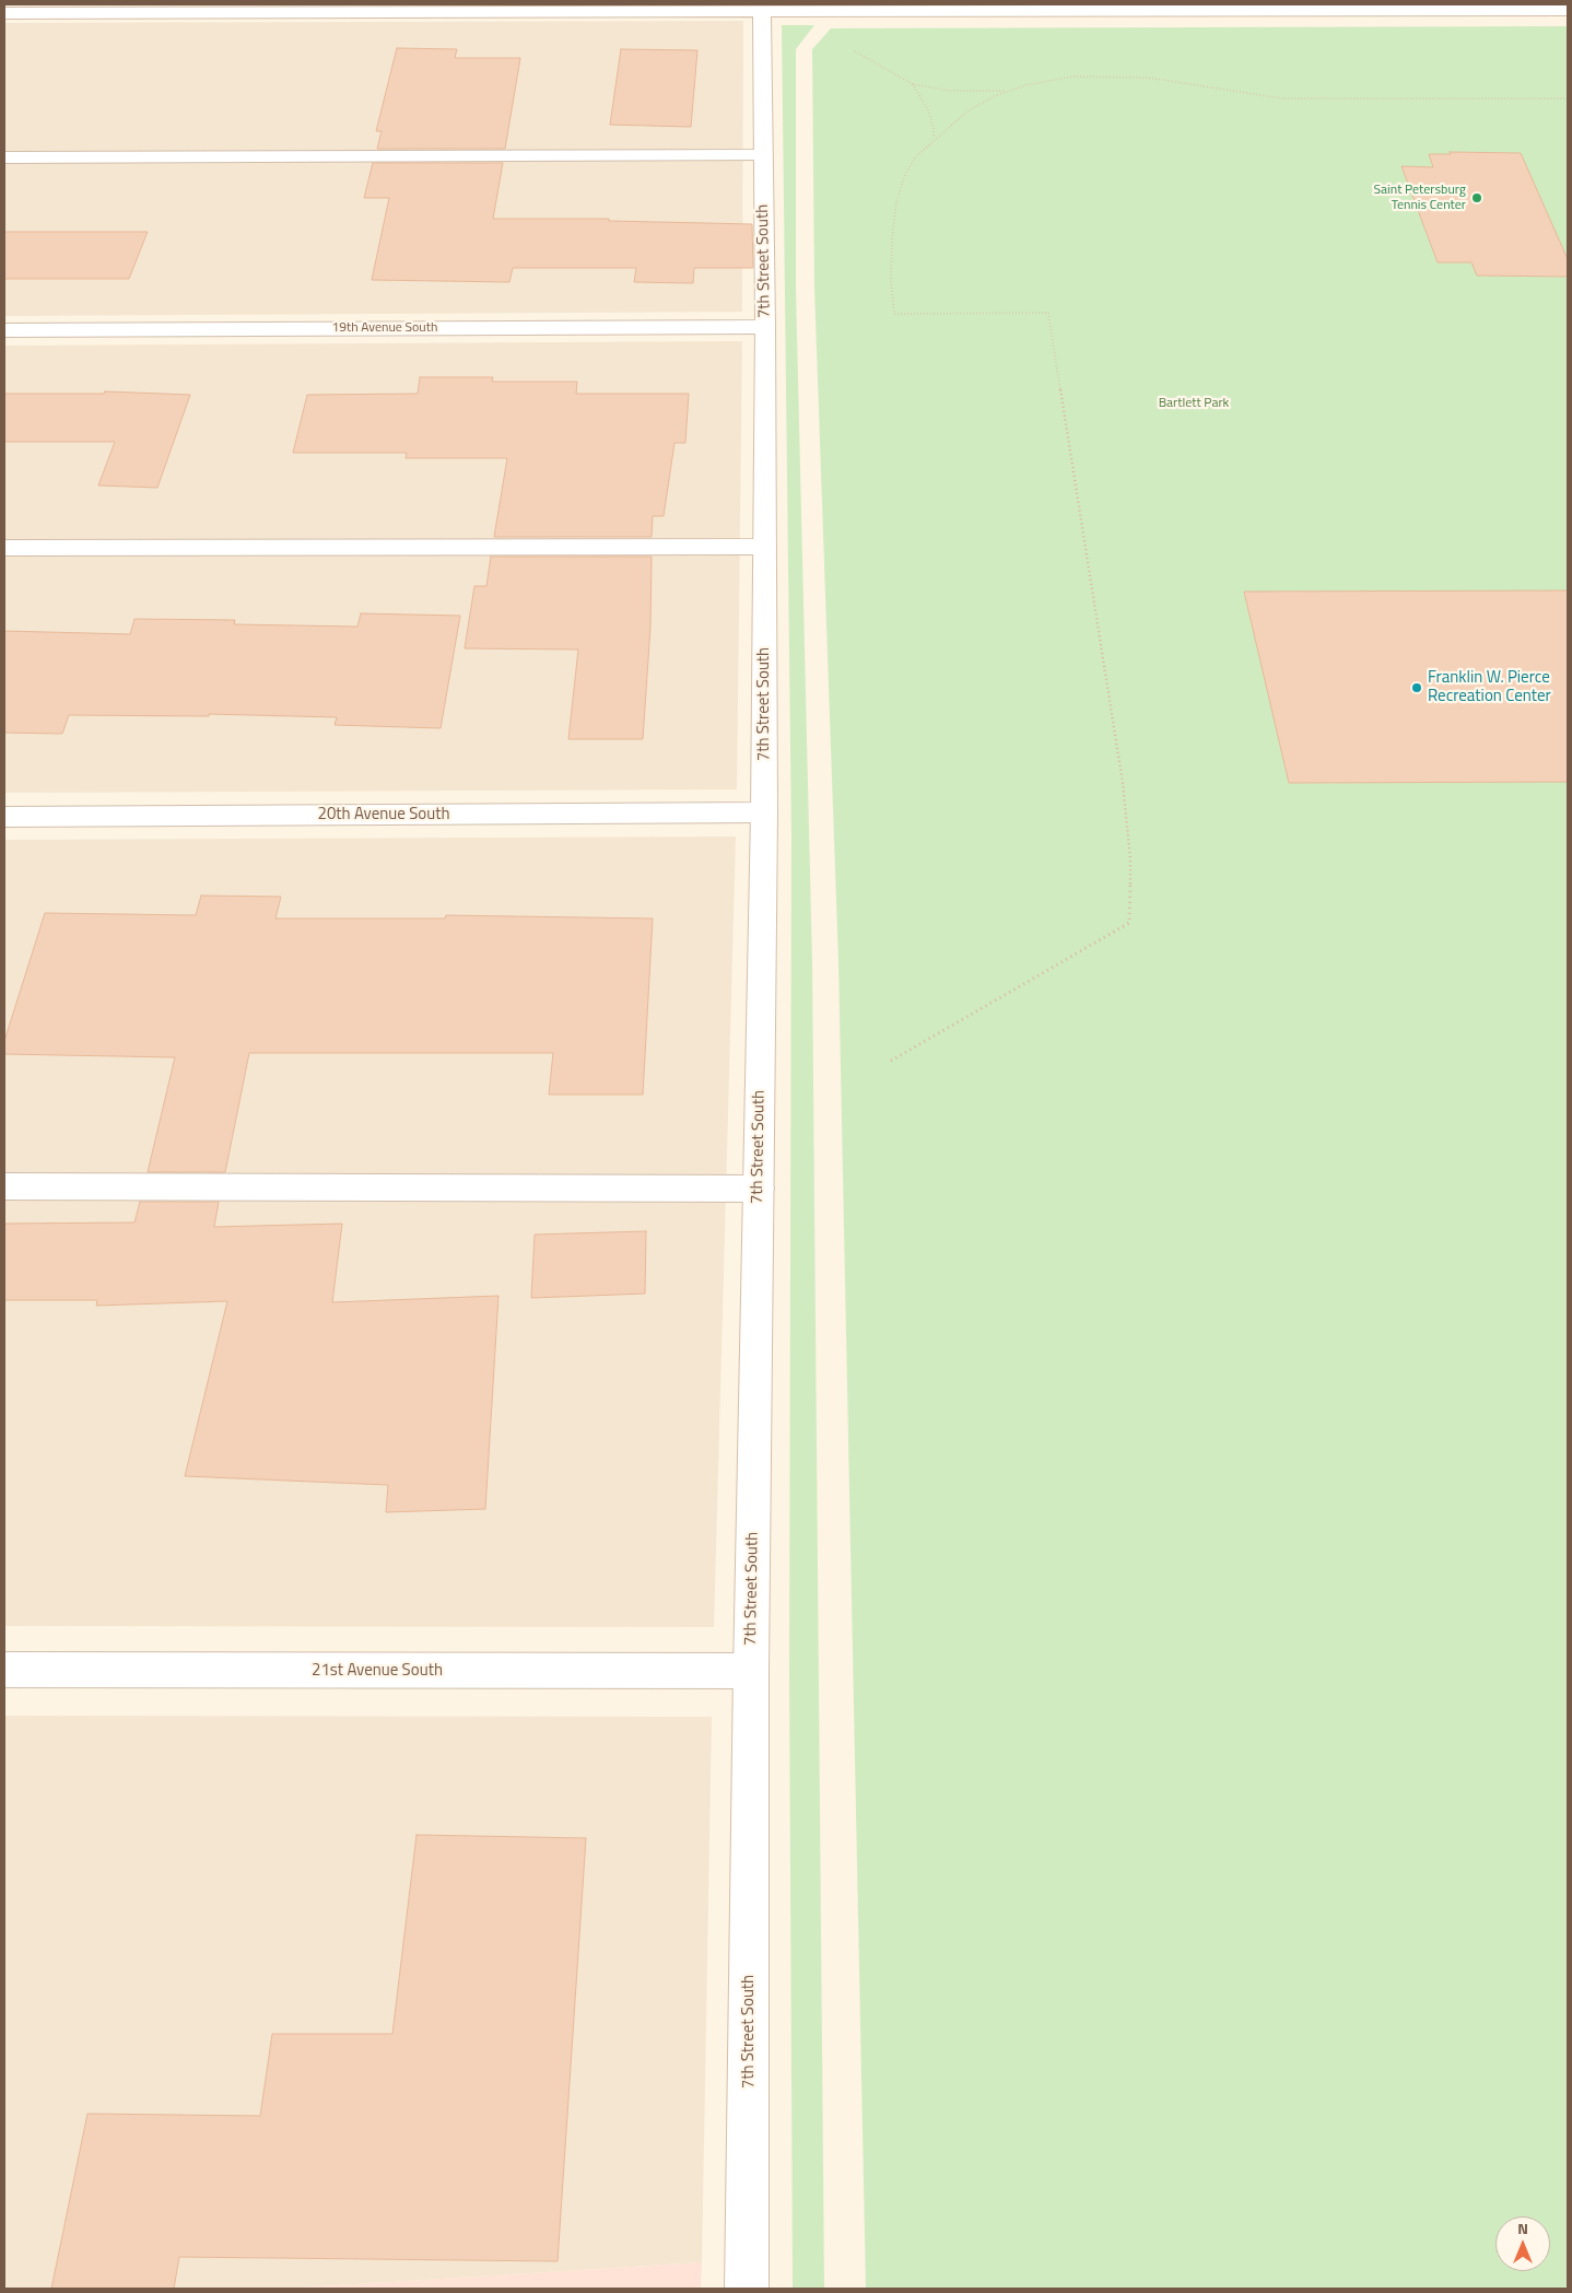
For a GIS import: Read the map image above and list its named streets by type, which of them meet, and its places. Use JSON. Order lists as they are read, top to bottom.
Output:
{
  "streets": {
    "street": [
      "7th Street South",
      "19th Avenue South",
      "20th Avenue South",
      "21st Avenue South"
    ]
  },
  "crossings": [
    ["7th Street South", "19th Avenue South"],
    ["7th Street South", "20th Avenue South"],
    ["7th Street South", "21st Avenue South"]
  ],
  "parks": ["Bartlett Park"],
  "places": ["Saint Petersburg Tennis Center", "Franklin W. Pierce Recreation Center"],
  "north": "top"
}
